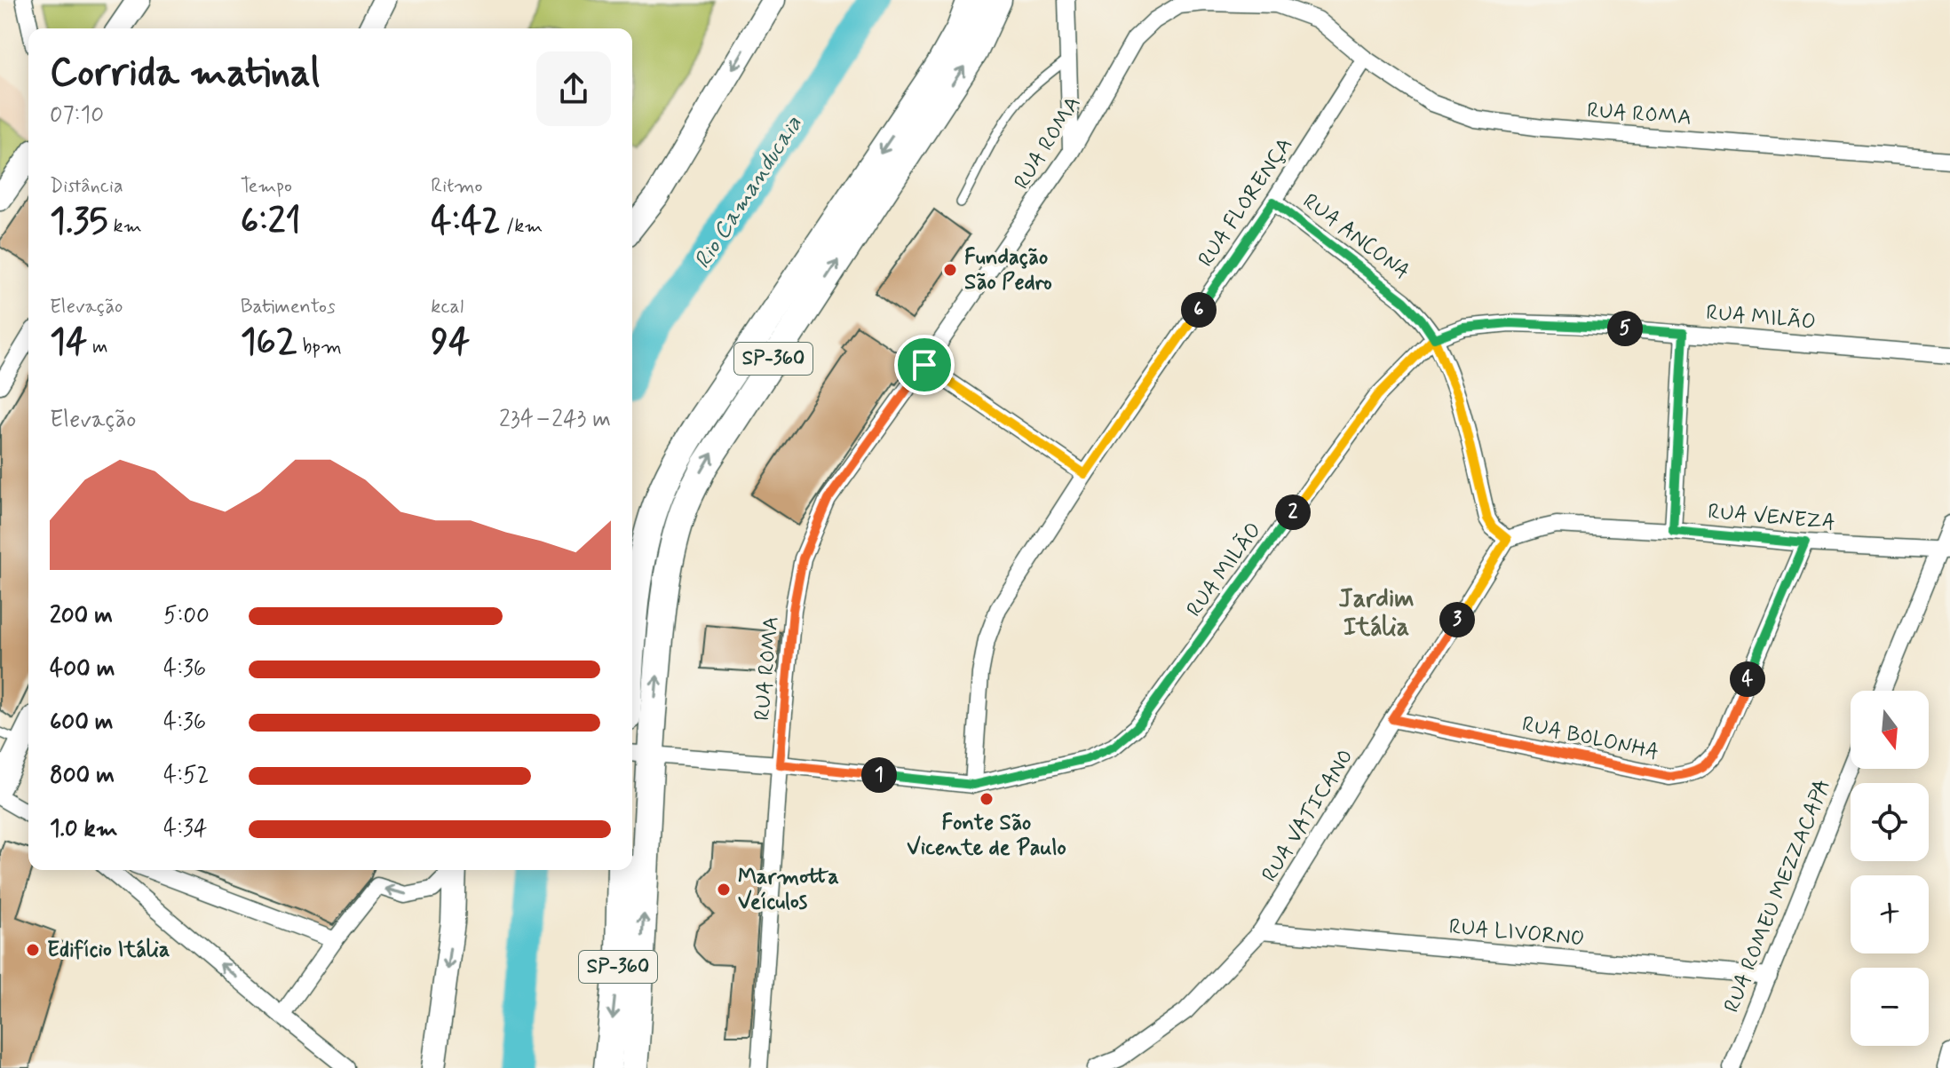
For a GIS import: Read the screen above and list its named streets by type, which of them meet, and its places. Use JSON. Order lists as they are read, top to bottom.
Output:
{
  "streets": {
    "main road": ["SP-360"],
    "street": [
      "RUA ROMA",
      "RUA FLORENÇA",
      "RUA ANCONA",
      "RUA MILÃO",
      "RUA VENEZA",
      "RUA BOLONHA",
      "RUA VATICANO",
      "RUA ROMEU MEZZACAPA",
      "RUA LIVORNO"
    ]
  },
  "crossings": [
    ["RUA ROMA", "RUA FLORENÇA"],
    ["RUA ROMA", "RUA MILÃO"],
    ["RUA FLORENÇA", "RUA ANCONA"],
    ["RUA FLORENÇA", "RUA MILÃO"],
    ["RUA ANCONA", "RUA MILÃO"],
    ["RUA ANCONA", "RUA VENEZA"],
    ["RUA ANCONA", "RUA VATICANO"],
    ["RUA MILÃO", "SP-360"],
    ["RUA VENEZA", "RUA BOLONHA"],
    ["RUA VENEZA", "RUA VATICANO"],
    ["RUA BOLONHA", "RUA VATICANO"],
    ["RUA VATICANO", "RUA LIVORNO"],
    ["RUA ROMEU MEZZACAPA", "RUA LIVORNO"]
  ],
  "districts": ["Jardim Itália"],
  "water": ["Rio Camanducaia"],
  "places": [
    "Fundação São Pedro",
    "Fonte São Vicente de Paulo",
    "Marmotta Veículos",
    "Edifício Itália"
  ],
  "north": "bottom",
  "page": {
    "heading": ["Corrida matinal", "07:10"],
    "stats": [
      ["Distância", "1.35 km"],
      ["Tempo", "6:21"],
      ["Ritmo", "4:42 /km"],
      ["Elevação", "14 m"],
      ["Batimentos", "162 bpm"],
      ["kcal", "94"]
    ],
    "pins": [
      "6",
      "5",
      "2",
      "3",
      "4",
      "1"
    ],
    "chart": ["Elevação", "234–243 m"],
    "list": [
      {
        "name": "200 m",
        "note": "5:00"
      },
      {
        "name": "400 m",
        "note": "4:36"
      },
      {
        "name": "600 m",
        "note": "4:36"
      },
      {
        "name": "800 m",
        "note": "4:52"
      },
      {
        "name": "1.0 km",
        "note": "4:34"
      }
    ],
    "map_buttons": ["+", "−"]
  }
}
